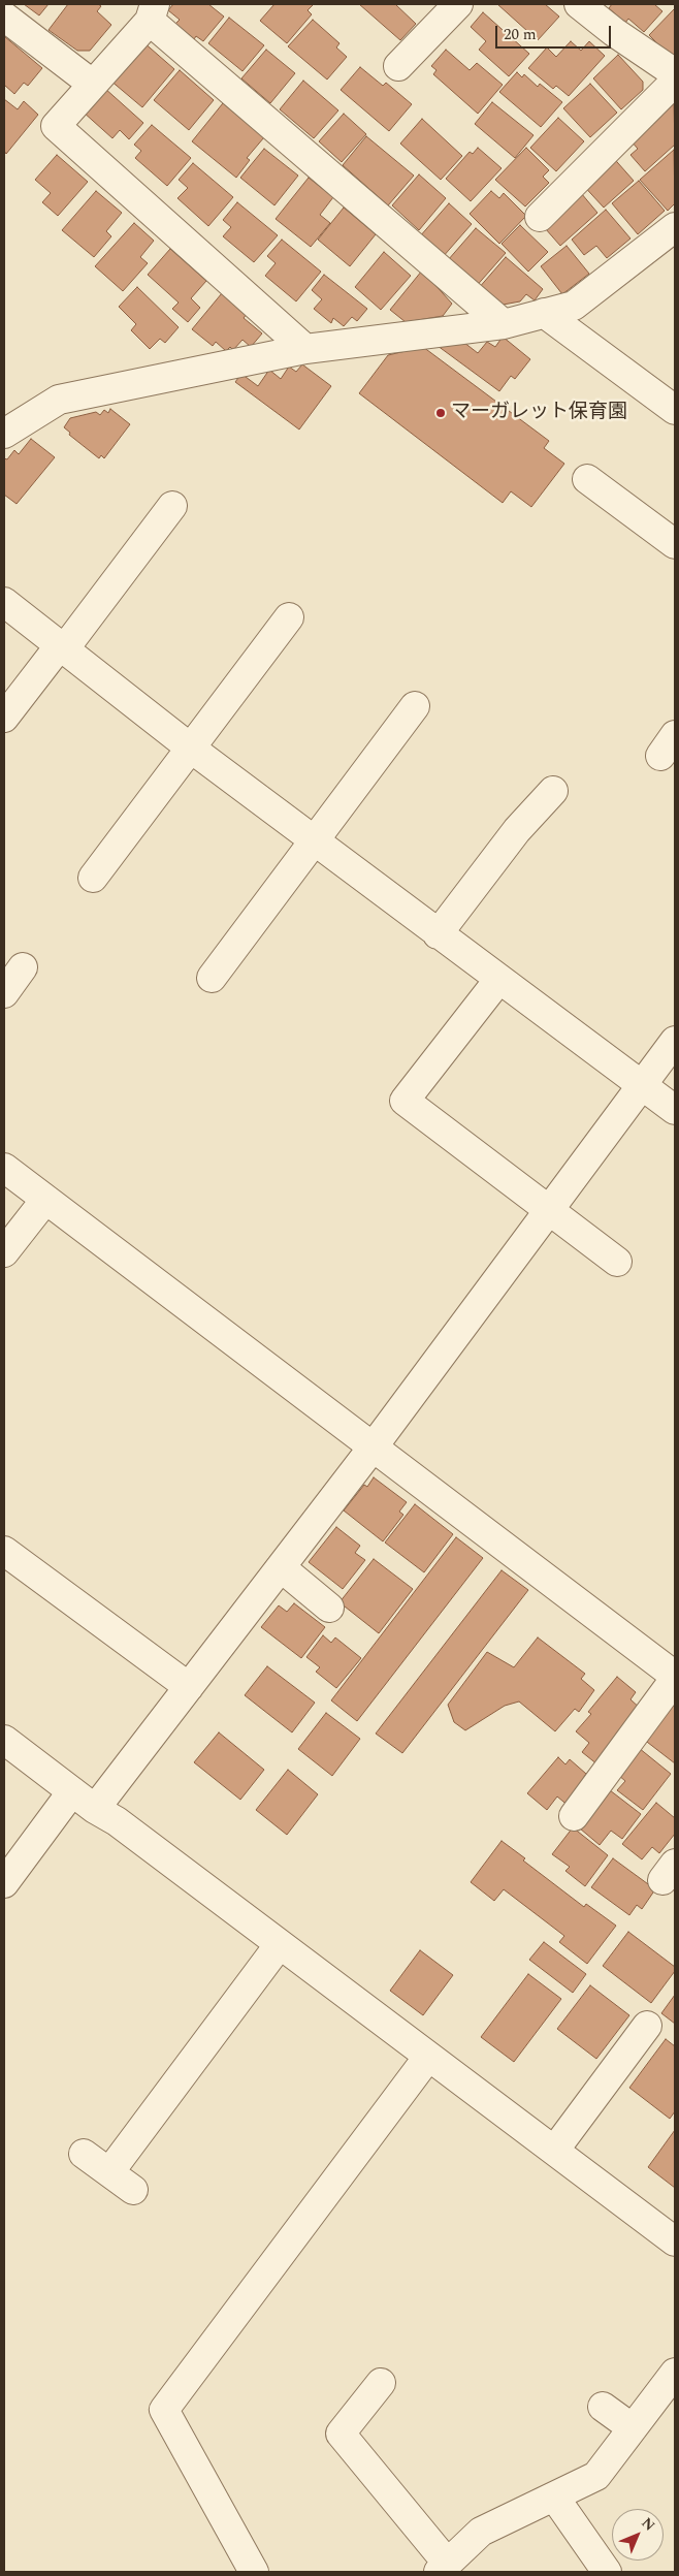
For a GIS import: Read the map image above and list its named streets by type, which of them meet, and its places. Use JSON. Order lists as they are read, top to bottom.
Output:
{
  "places": ["マーガレット保育園"],
  "scale_bar": "20 m",
  "north": "top right"
}
